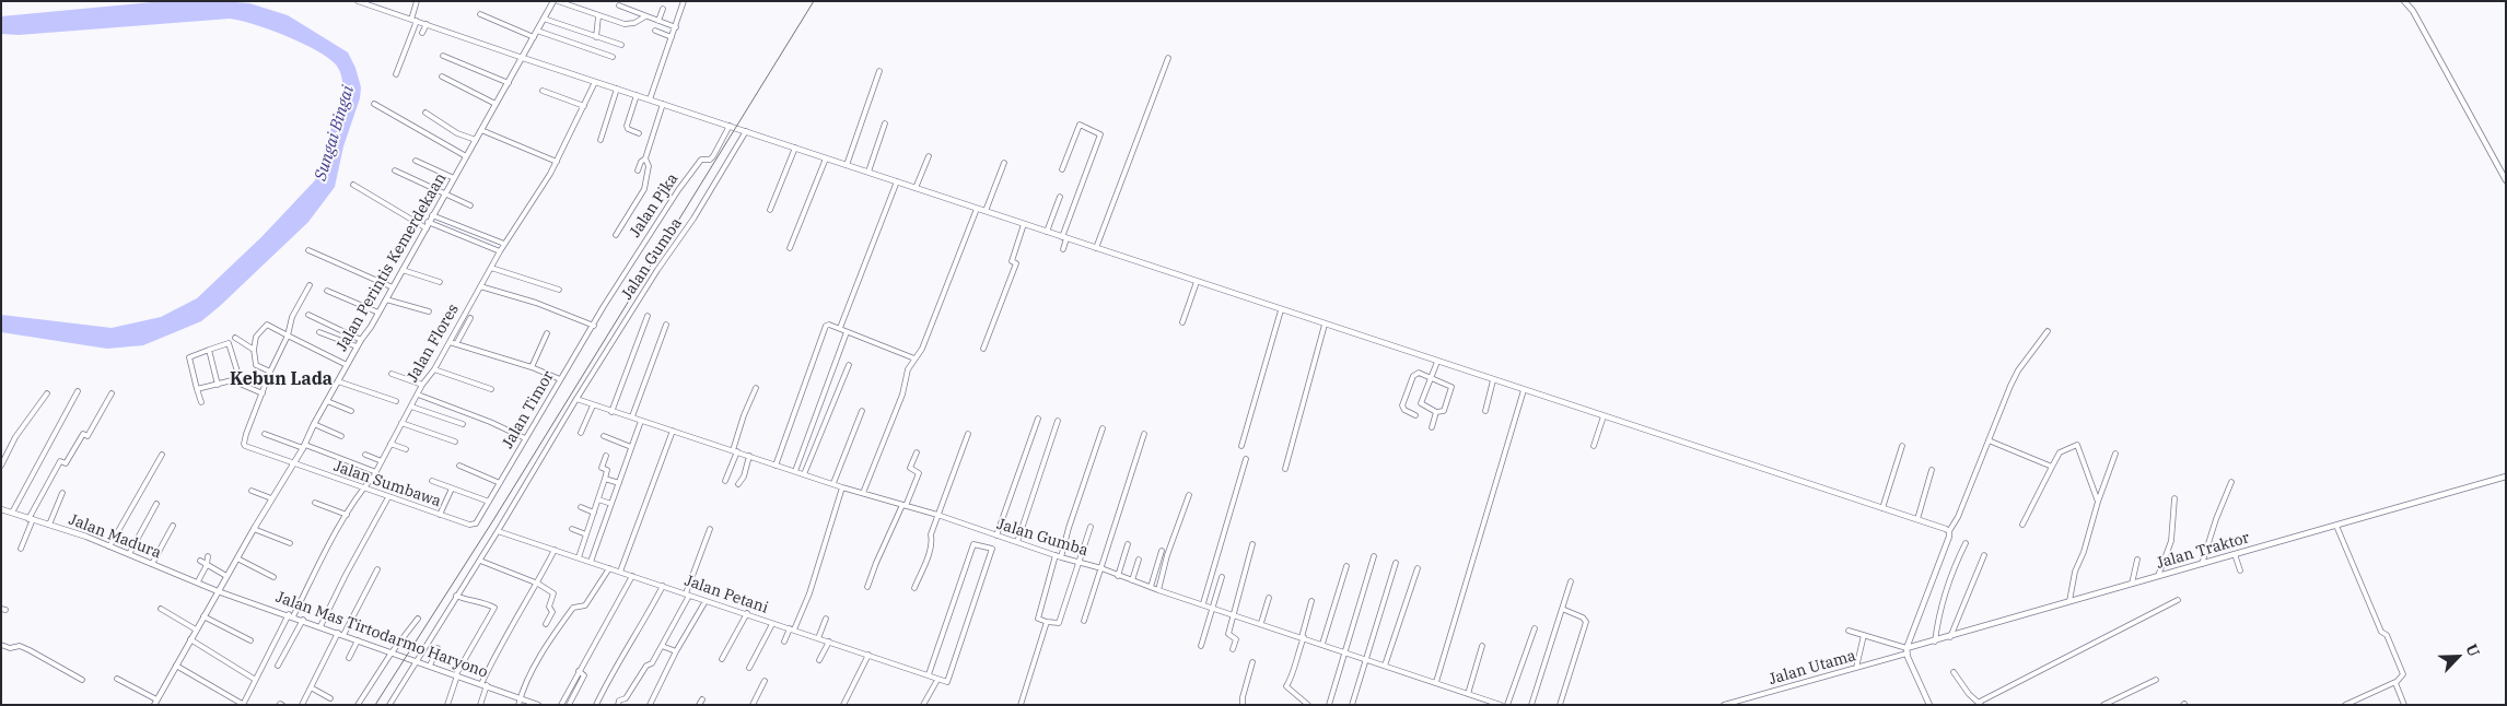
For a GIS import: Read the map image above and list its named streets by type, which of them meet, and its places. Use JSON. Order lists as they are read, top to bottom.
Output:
{
  "streets": {
    "street": [
      "Jalan Pjka",
      "Jalan Gumba",
      "Jalan Perintis Kemerdekaan",
      "Jalan Flores",
      "Jalan Timor",
      "Jalan Sumbawa",
      "Jalan Madura",
      "Jalan Traktor",
      "Jalan Petani",
      "Jalan Mas Tirtodarmo Haryono",
      "Jalan Utama"
    ]
  },
  "crossings": [
    ["Jalan Pjka", "Jalan Timor"],
    ["Jalan Gumba", "Jalan Petani"],
    ["Jalan Gumba", "Jalan Mas Tirtodarmo Haryono"],
    ["Jalan Perintis Kemerdekaan", "Jalan Sumbawa"],
    ["Jalan Perintis Kemerdekaan", "Jalan Madura"],
    ["Jalan Perintis Kemerdekaan", "Jalan Mas Tirtodarmo Haryono"],
    ["Jalan Flores", "Jalan Sumbawa"],
    ["Jalan Flores", "Jalan Mas Tirtodarmo Haryono"],
    ["Jalan Timor", "Jalan Sumbawa"],
    ["Jalan Madura", "Jalan Mas Tirtodarmo Haryono"],
    ["Jalan Traktor", "Jalan Utama"]
  ],
  "districts": ["Kebun Lada"],
  "water": ["Sungai Bingai"],
  "north": "top right"
}
